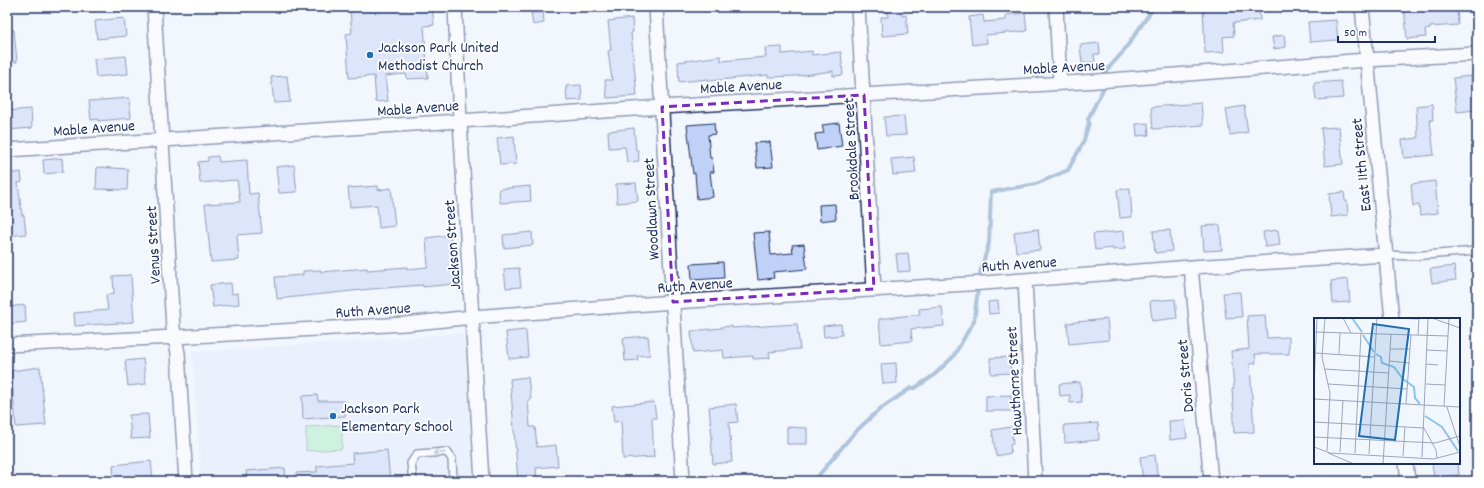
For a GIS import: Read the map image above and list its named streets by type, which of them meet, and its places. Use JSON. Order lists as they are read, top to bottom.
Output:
{
  "streets": {
    "street": [
      "Mable Avenue",
      "Brookdale Street",
      "East 11th Street",
      "Woodlawn Street",
      "Venus Street",
      "Jackson Street",
      "Ruth Avenue",
      "Doris Street",
      "Hawthorne Street"
    ]
  },
  "crossings": [
    ["Mable Avenue", "Brookdale Street"],
    ["Mable Avenue", "East 11th Street"],
    ["Mable Avenue", "Woodlawn Street"],
    ["Mable Avenue", "Venus Street"],
    ["Mable Avenue", "Jackson Street"],
    ["Brookdale Street", "Ruth Avenue"],
    ["East 11th Street", "Ruth Avenue"],
    ["Woodlawn Street", "Ruth Avenue"],
    ["Venus Street", "Ruth Avenue"],
    ["Jackson Street", "Ruth Avenue"],
    ["Ruth Avenue", "Doris Street"],
    ["Ruth Avenue", "Hawthorne Street"]
  ],
  "places": ["Jackson Park United Methodist Church", "Jackson Park Elementary School"],
  "scale_bar": "50 m"
}
